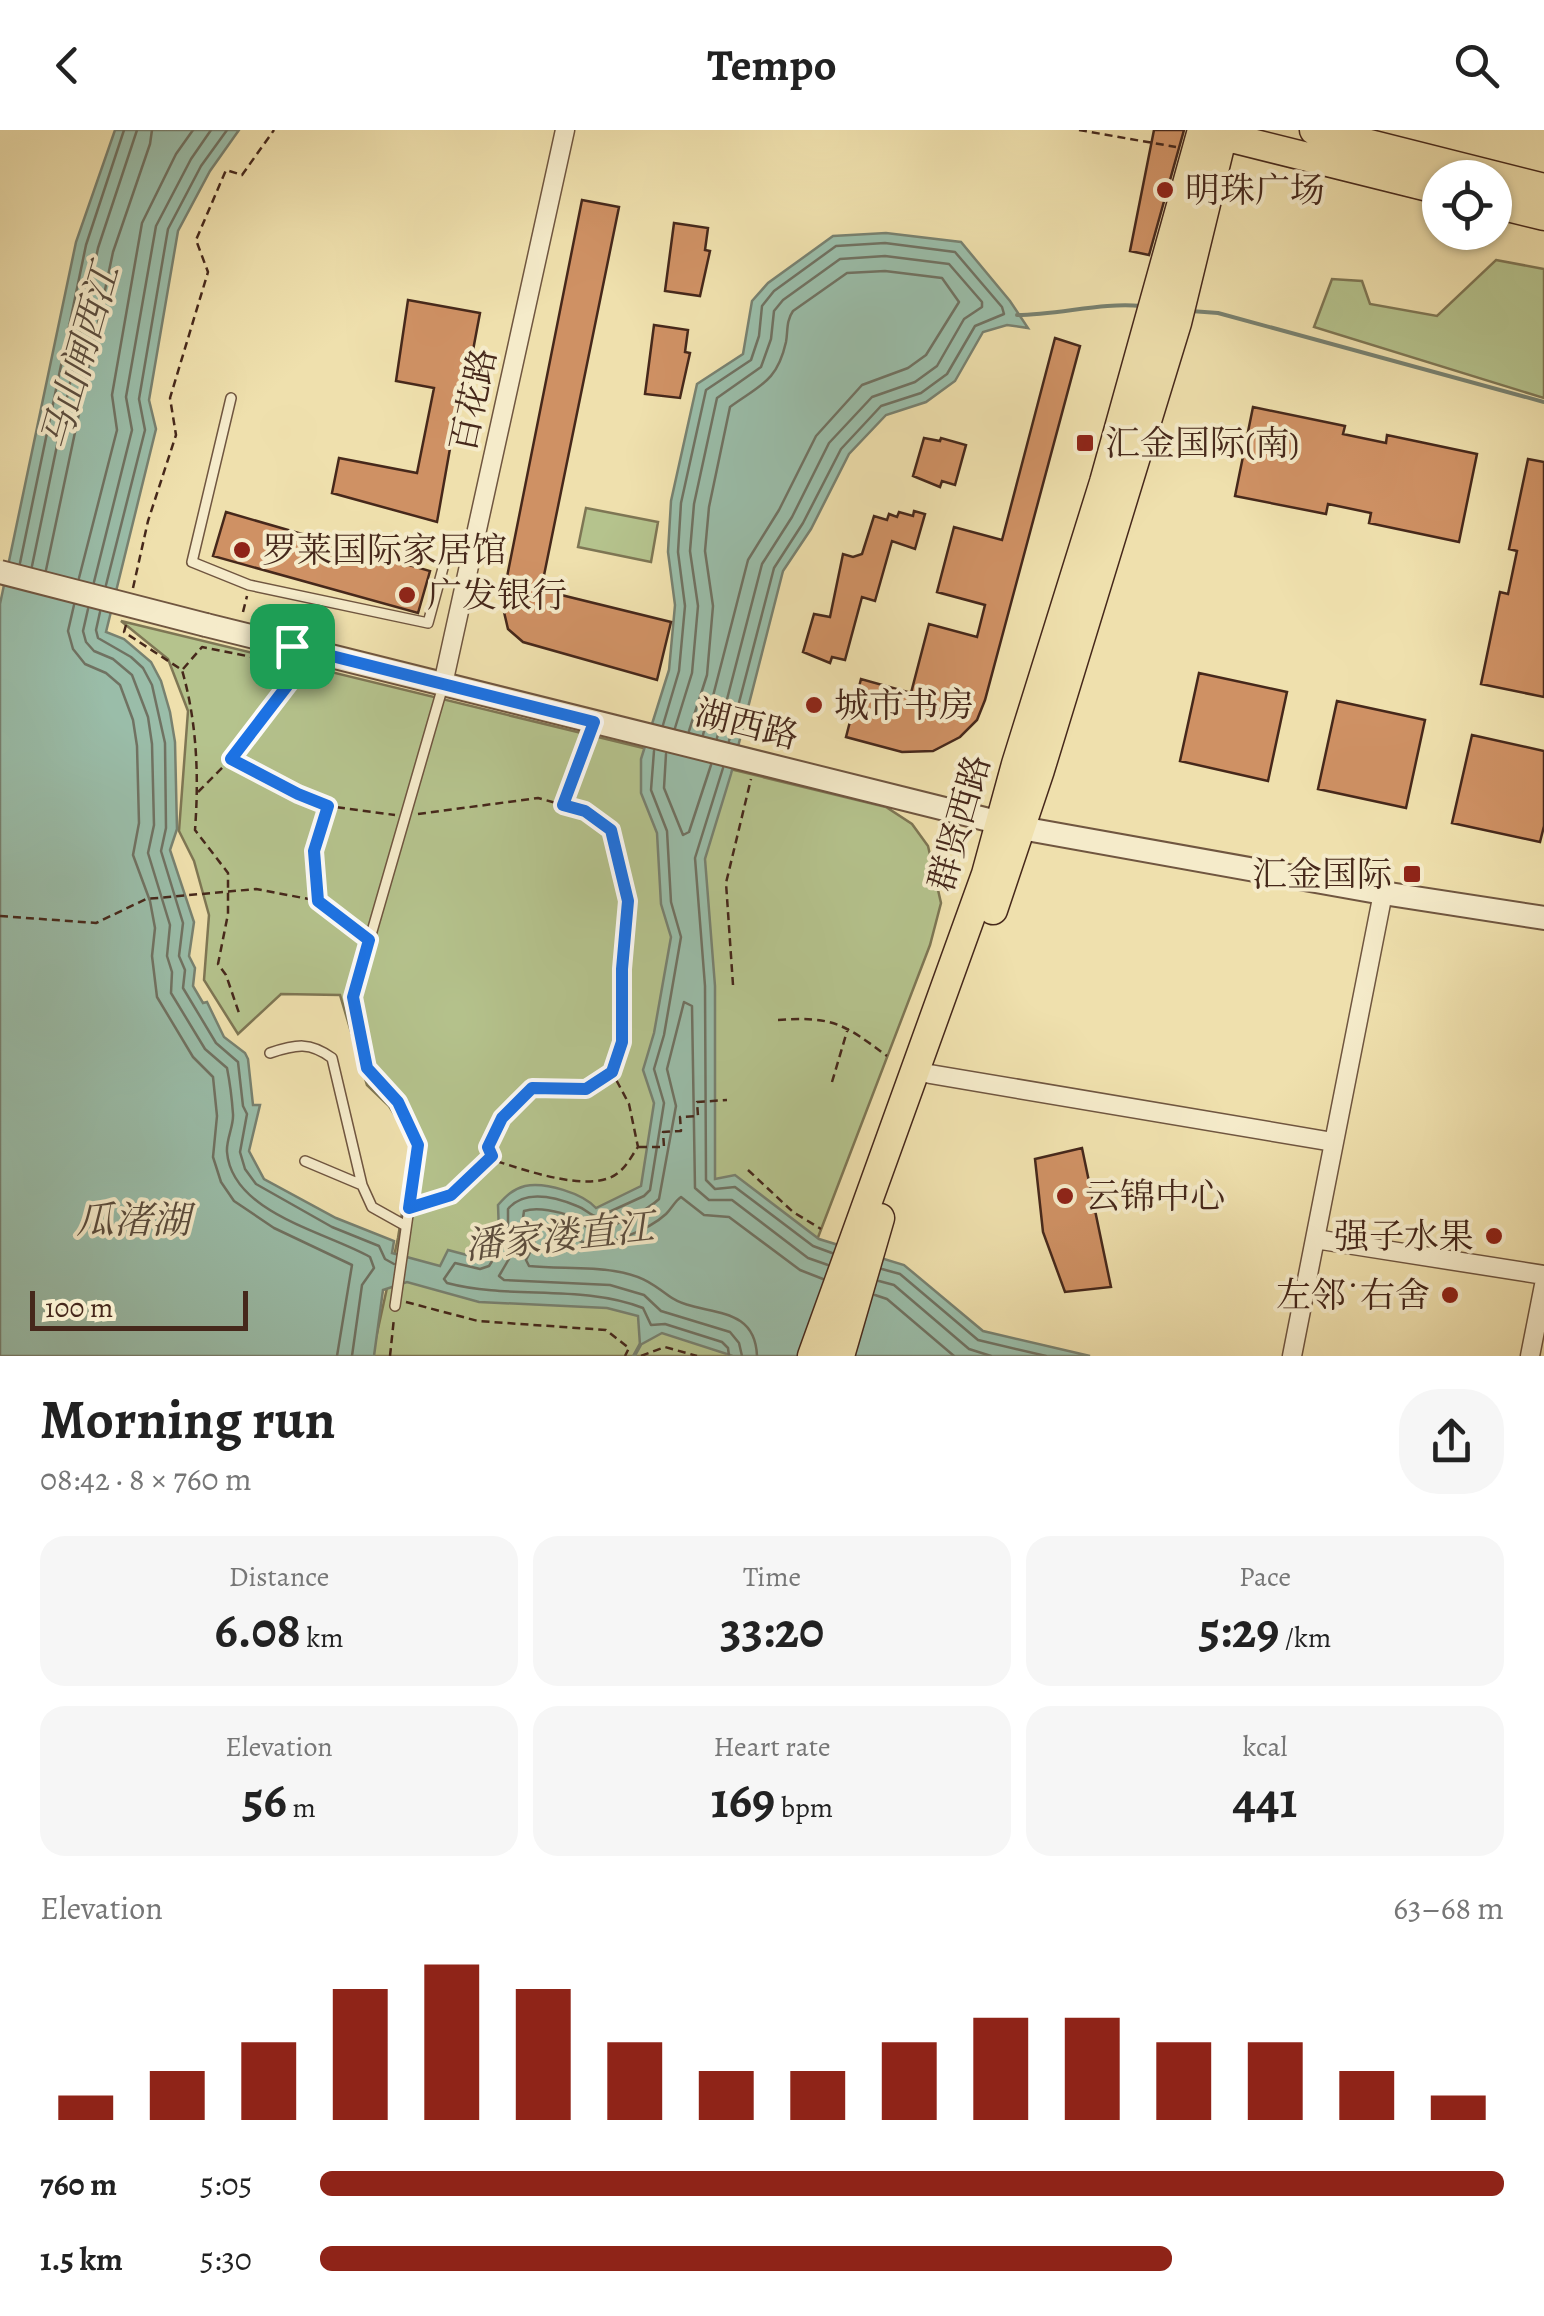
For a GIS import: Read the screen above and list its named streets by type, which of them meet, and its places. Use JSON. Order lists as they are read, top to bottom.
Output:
{
  "streets": {
    "main road": ["群贤西路"],
    "street": ["百花路", "湖西路"]
  },
  "crossings": [
    ["百花路", "湖西路"],
    ["湖西路", "群贤西路"]
  ],
  "water": ["马山闸西江", "瓜渚湖", "潘家溇直江"],
  "places": {
    "other": [
      "明珠广场",
      "罗莱国际家居馆",
      "广发银行",
      "城市书房",
      "云锦中心",
      "强子水果",
      "左邻˙右舍"
    ],
    "transit": ["汇金国际(南)", "汇金国际"]
  },
  "scale_bar": "100 m",
  "page": {
    "header": "Tempo",
    "scale": "100 m",
    "heading": ["Morning run", "08:42 · 8 × 760 m"],
    "stats": [
      ["Distance", "6.08 km"],
      ["Time", "33:20"],
      ["Pace", "5:29 /km"],
      ["Elevation", "56 m"],
      ["Heart rate", "169 bpm"],
      ["kcal", "441"]
    ],
    "chart": ["Elevation", "63–68 m"],
    "list": [
      {
        "name": "760 m",
        "note": "5:05"
      },
      {
        "name": "1.5 km",
        "note": "5:30"
      }
    ]
  }
}
